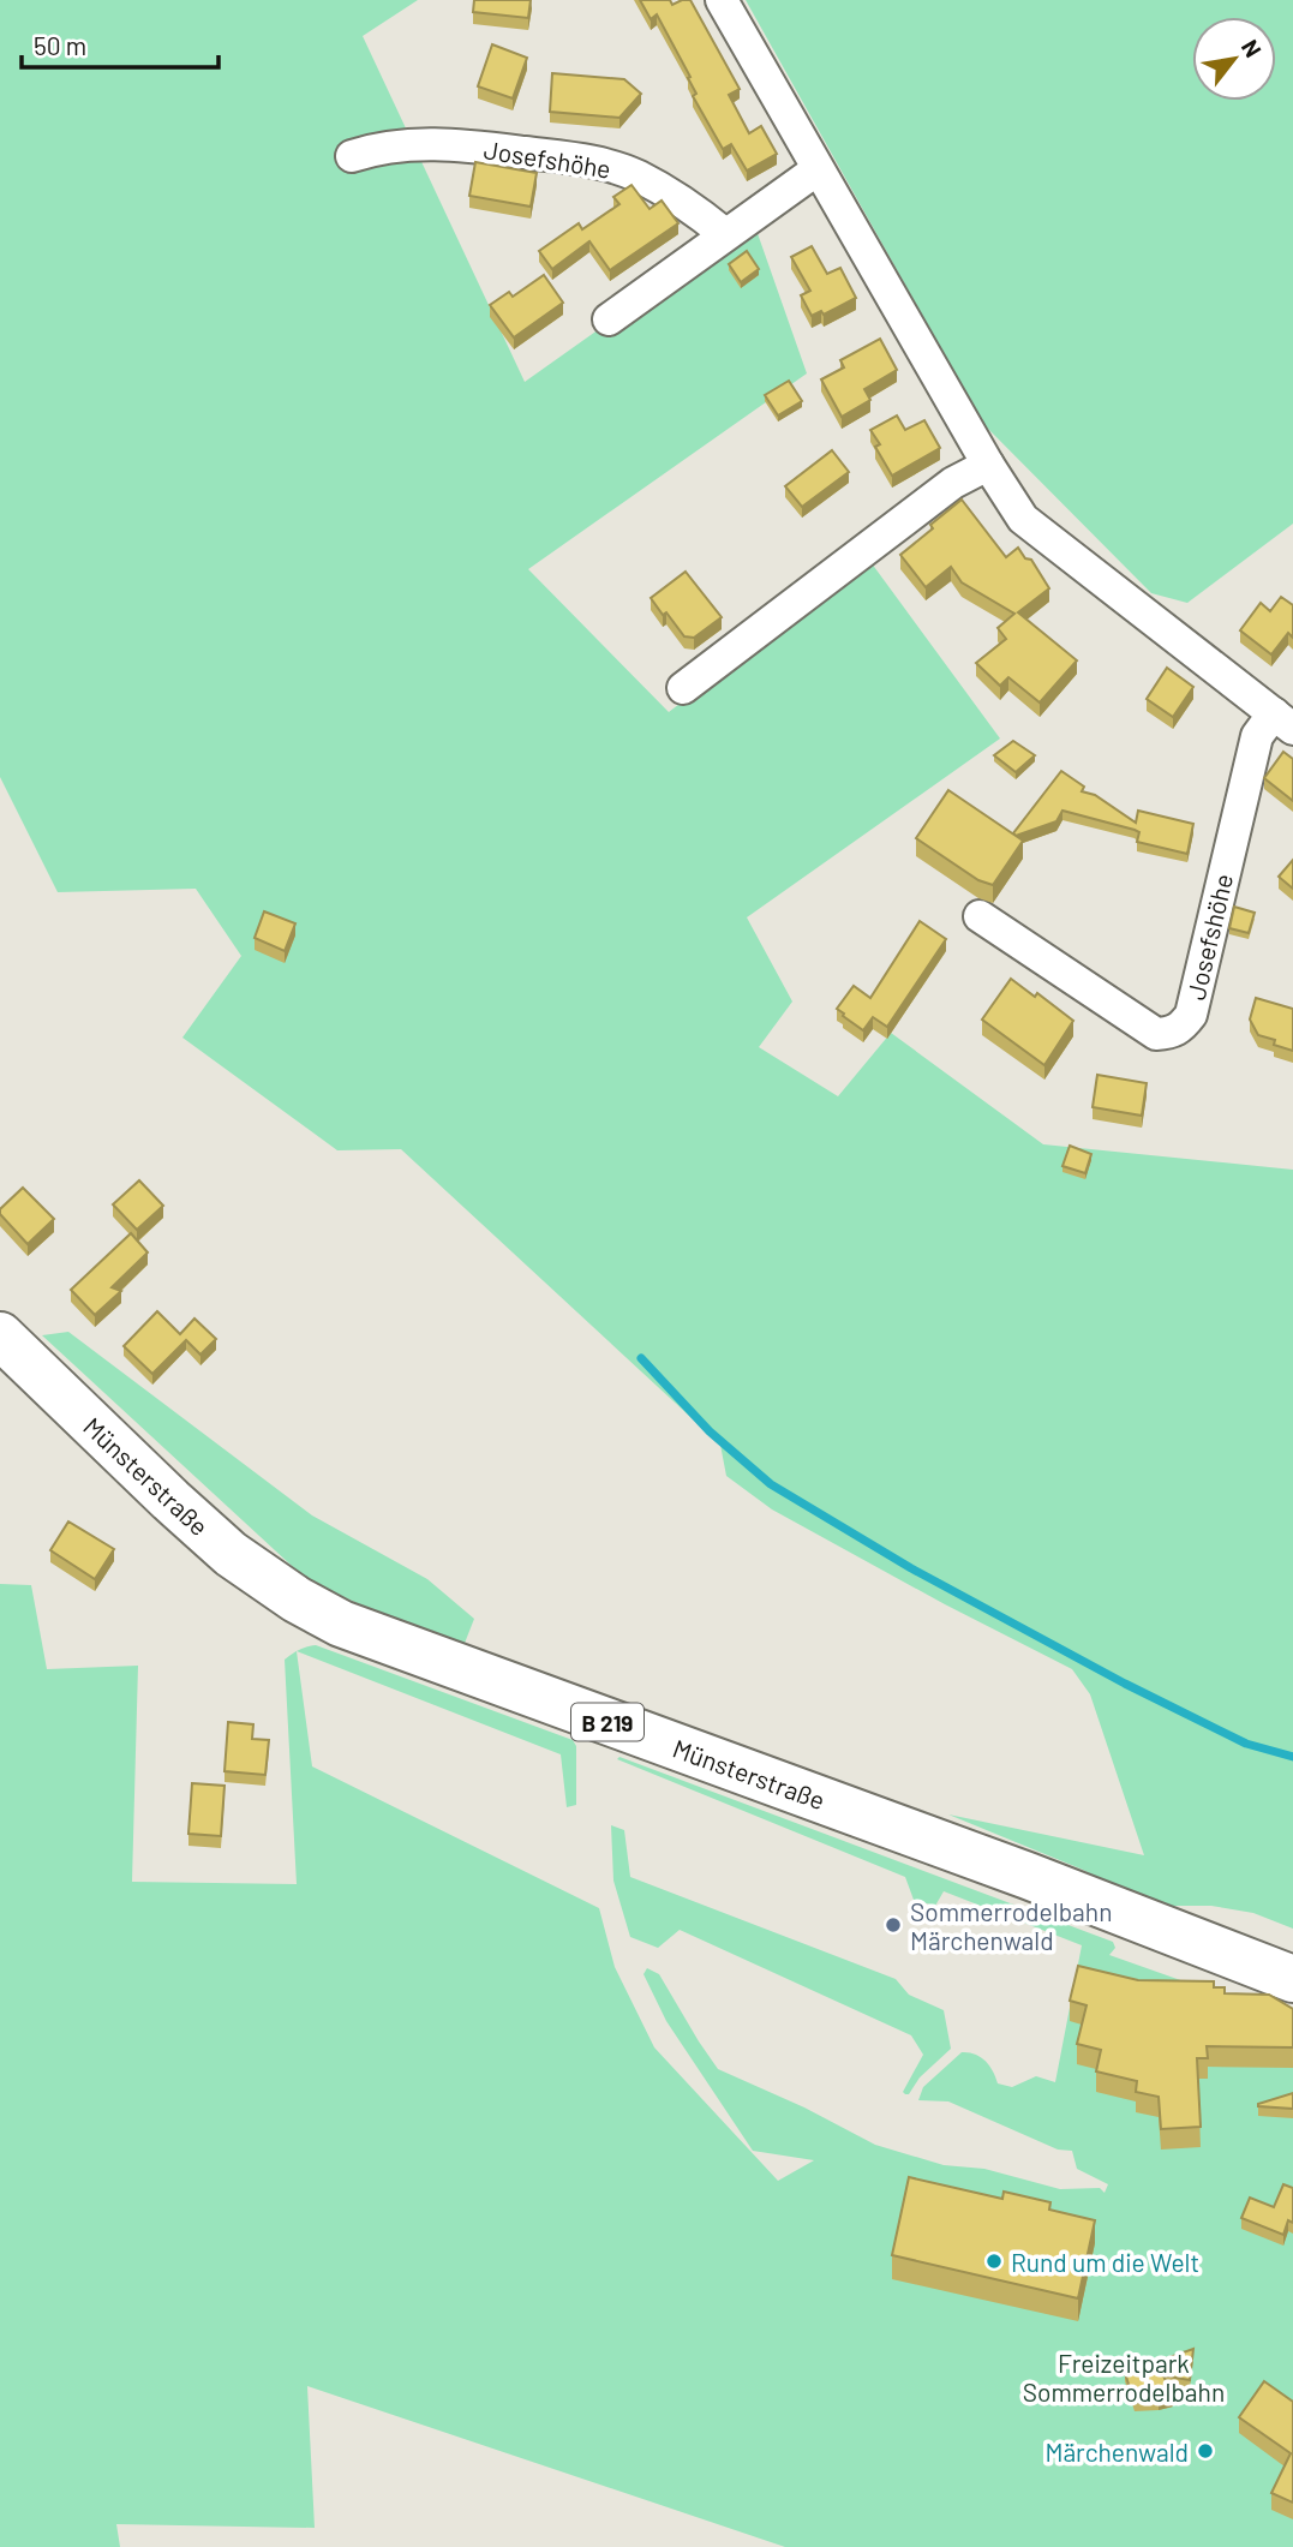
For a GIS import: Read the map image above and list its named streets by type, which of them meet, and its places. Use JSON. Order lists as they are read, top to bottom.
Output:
{
  "streets": {
    "main road": ["Münsterstraße", "B 219"],
    "street": ["Josefshöhe"]
  },
  "parks": ["Freizeitpark Sommerrodelbahn"],
  "places": ["Sommerrodelbahn Märchenwald", "Rund um die Welt", "Märchenwald"],
  "scale_bar": "50 m",
  "north": "top right"
}
